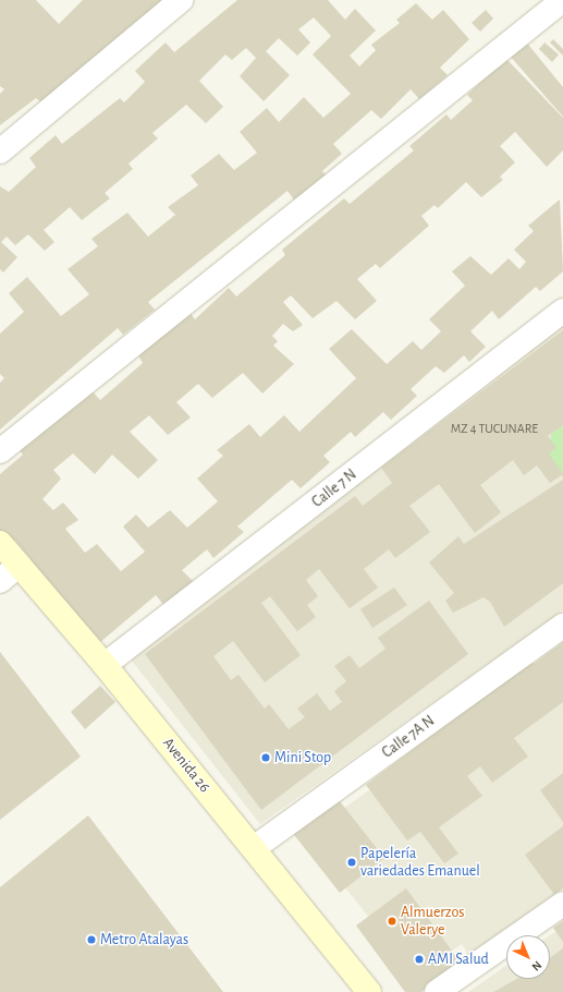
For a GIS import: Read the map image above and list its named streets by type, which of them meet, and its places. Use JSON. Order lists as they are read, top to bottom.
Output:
{
  "streets": {
    "street": ["Calle 7 N", "Calle 7A N", "Avenida 26"]
  },
  "crossings": [
    ["Calle 7 N", "Avenida 26"],
    ["Calle 7A N", "Avenida 26"]
  ],
  "places": [
    "Mini Stop",
    "Papelería variedades Emanuel",
    "Almuerzos Valerye",
    "Metro Atalayas",
    "AMI Salud"
  ],
  "house_numbers": ["MZ 4 TUCUNARE"],
  "north": "bottom right"
}
